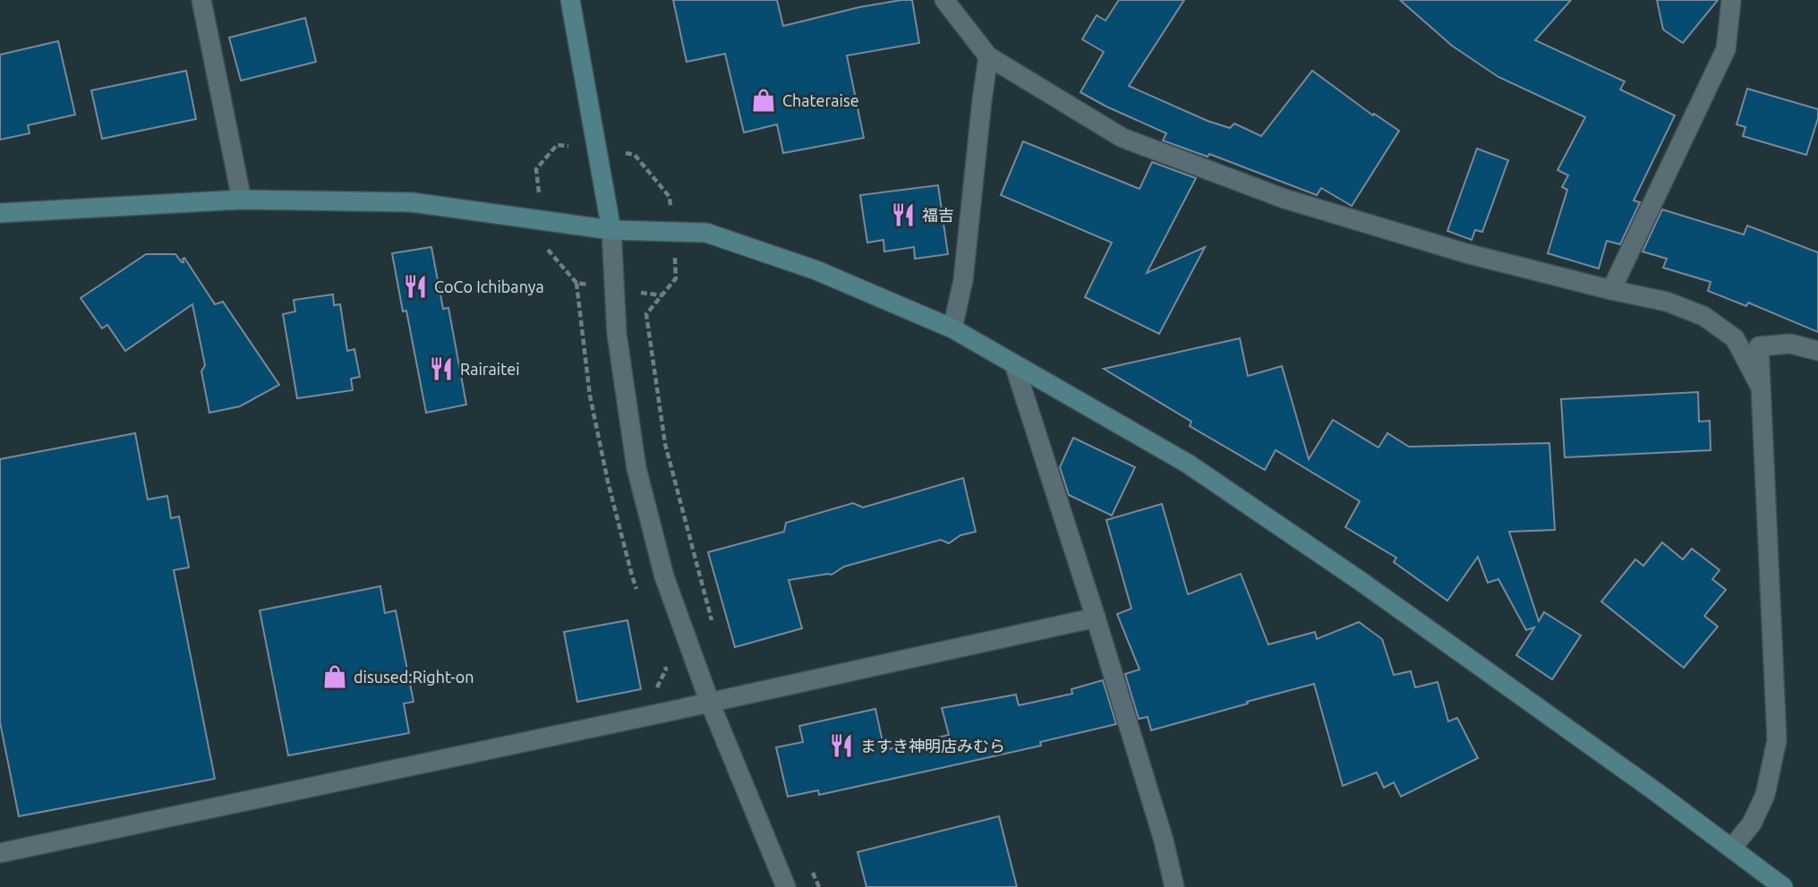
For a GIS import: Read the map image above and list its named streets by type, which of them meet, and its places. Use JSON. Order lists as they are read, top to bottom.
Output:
{
  "places": {
    "shop": ["Chateraise", "disused:Right-on"],
    "restaurant": [
      "福吉",
      "CoCo Ichibanya",
      "Rairaitei",
      "ますき神明店みむら"
    ]
  }
}
